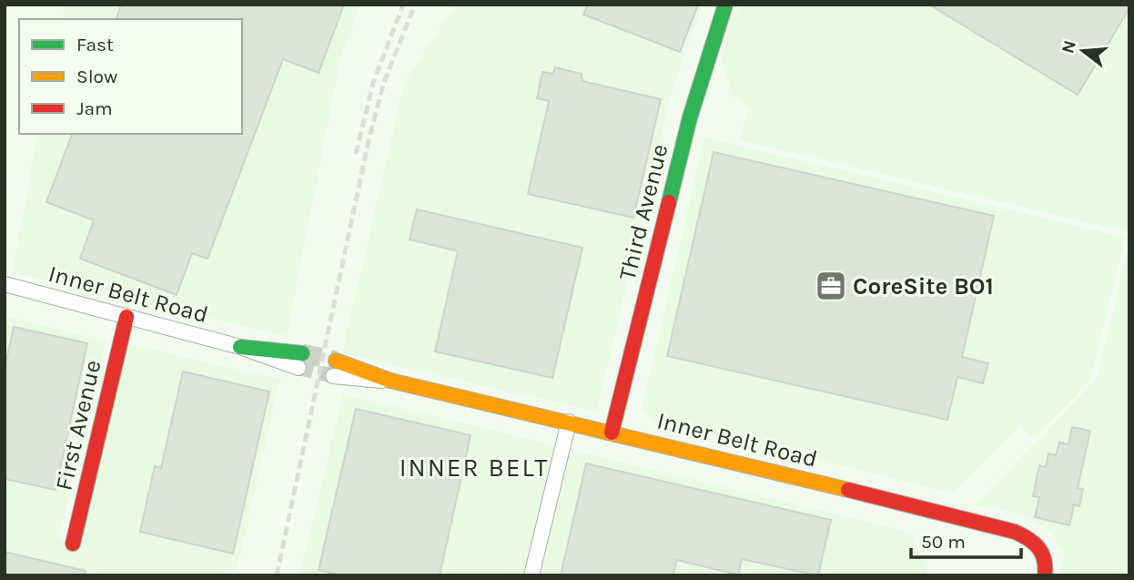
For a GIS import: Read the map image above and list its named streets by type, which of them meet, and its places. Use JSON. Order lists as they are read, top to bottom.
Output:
{
  "streets": {
    "street": ["Third Avenue", "Inner Belt Road", "First Avenue"]
  },
  "crossings": [
    ["Third Avenue", "Inner Belt Road"],
    ["Inner Belt Road", "First Avenue"]
  ],
  "districts": ["INNER BELT"],
  "places": {
    "office": ["CoreSite BO1"]
  },
  "legend": ["Fast", "Slow", "Jam"],
  "scale_bar": "50 m",
  "north": "left"
}
